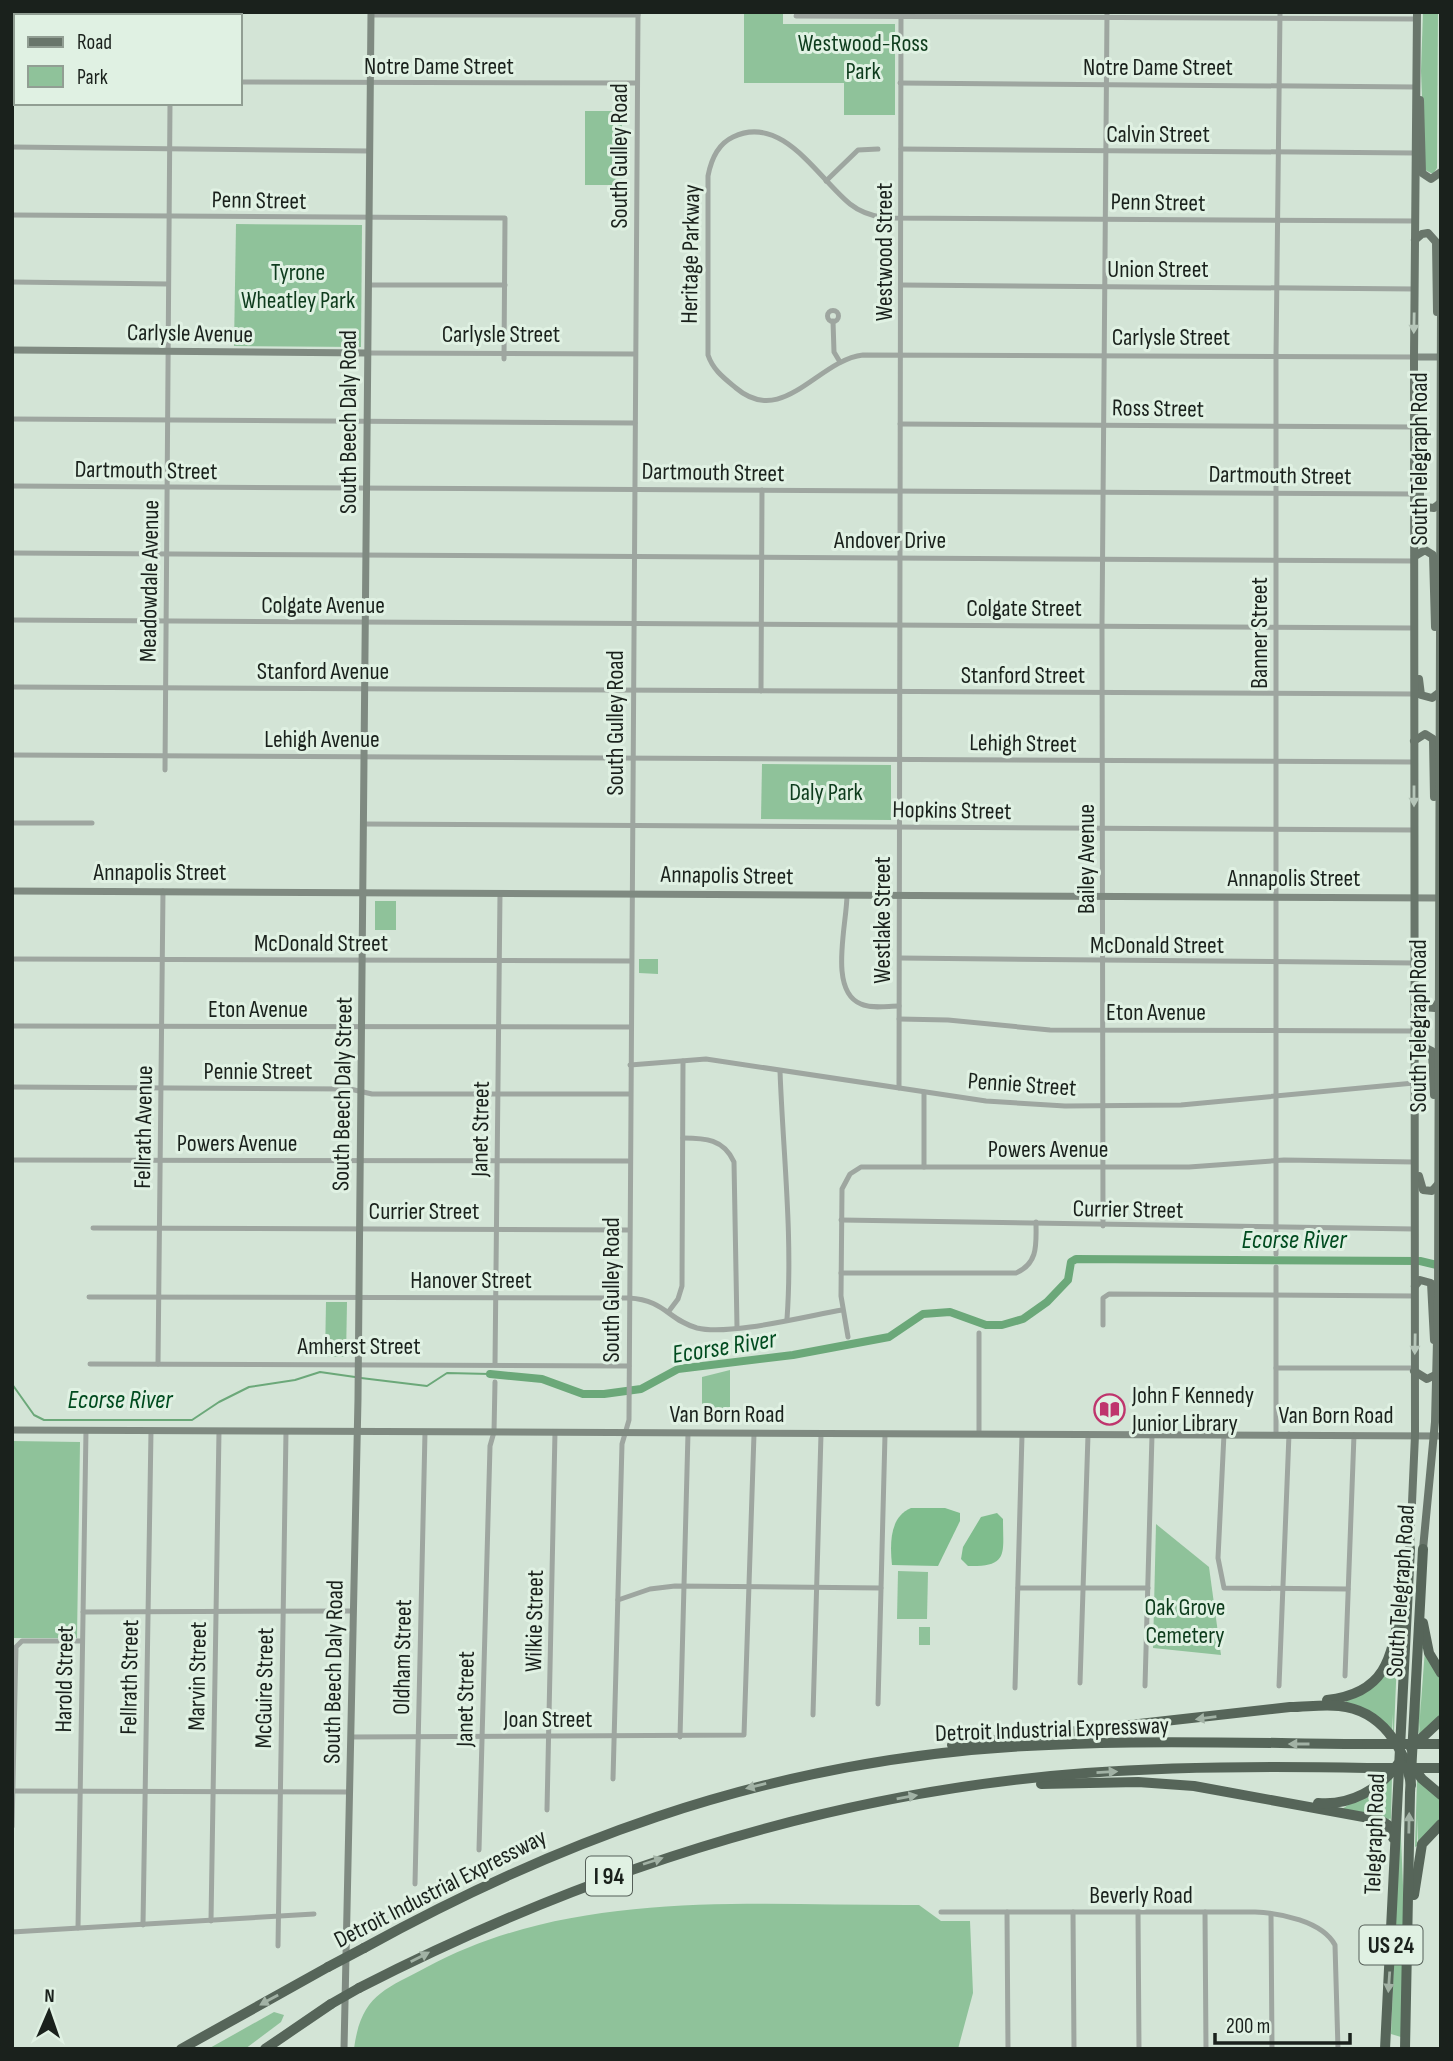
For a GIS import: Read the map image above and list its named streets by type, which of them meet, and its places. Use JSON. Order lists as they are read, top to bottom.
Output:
{
  "streets": {
    "highway": [
      "South Telegraph Road",
      "Detroit Industrial Expressway",
      "Telegraph Road",
      "I 94",
      "US 24"
    ],
    "main road": [
      "Carlysle Avenue",
      "Carlysle Street",
      "South Beech Daly Road",
      "Annapolis Street",
      "South Beech Daly Street",
      "Van Born Road"
    ],
    "street": [
      "Notre Dame Street",
      "Calvin Street",
      "South Gulley Road",
      "Penn Street",
      "Westwood Street",
      "Heritage Parkway",
      "Union Street",
      "Ross Street",
      "Dartmouth Street",
      "Andover Drive",
      "Meadowdale Avenue",
      "Colgate Avenue",
      "Colgate Street",
      "Banner Street",
      "Stanford Avenue",
      "Stanford Street",
      "Lehigh Avenue",
      "Lehigh Street",
      "Hopkins Street",
      "Bailey Avenue",
      "Westlake Street",
      "McDonald Street",
      "Eton Avenue",
      "Pennie Street",
      "Fellrath Avenue",
      "Janet Street",
      "Powers Avenue",
      "Currier Street",
      "Hanover Street",
      "Amherst Street",
      "Wilkie Street",
      "Oldham Street",
      "Marvin Street",
      "Fellrath Street",
      "Harold Street",
      "McGuire Street",
      "Joan Street",
      "Beverly Road"
    ]
  },
  "crossings": [
    ["Notre Dame Street", "South Gulley Road"],
    ["Notre Dame Street", "Westwood Street"],
    ["Notre Dame Street", "South Beech Daly Road"],
    ["Notre Dame Street", "South Telegraph Road"],
    ["Notre Dame Street", "Banner Street"],
    ["Notre Dame Street", "Bailey Avenue"],
    ["Calvin Street", "Westwood Street"],
    ["Calvin Street", "South Telegraph Road"],
    ["Calvin Street", "Banner Street"],
    ["Calvin Street", "Bailey Avenue"],
    ["South Gulley Road", "Carlysle Street"],
    ["South Gulley Road", "Dartmouth Street"],
    ["South Gulley Road", "Andover Drive"],
    ["South Gulley Road", "Colgate Avenue"],
    ["South Gulley Road", "Colgate Street"],
    ["South Gulley Road", "Stanford Avenue"],
    ["South Gulley Road", "Stanford Street"],
    ["South Gulley Road", "Lehigh Avenue"],
    ["South Gulley Road", "Lehigh Street"],
    ["South Gulley Road", "Hopkins Street"],
    ["South Gulley Road", "Annapolis Street"],
    ["South Gulley Road", "McDonald Street"],
    ["South Gulley Road", "Eton Avenue"],
    ["South Gulley Road", "Pennie Street"],
    ["South Gulley Road", "Powers Avenue"],
    ["South Gulley Road", "Currier Street"],
    ["South Gulley Road", "Hanover Street"],
    ["South Gulley Road", "Amherst Street"],
    ["South Gulley Road", "Van Born Road"],
    ["South Gulley Road", "Joan Street"],
    ["Penn Street", "Westwood Street"],
    ["Penn Street", "Heritage Parkway"],
    ["Penn Street", "South Beech Daly Road"],
    ["Penn Street", "South Telegraph Road"],
    ["Penn Street", "Meadowdale Avenue"],
    ["Penn Street", "Banner Street"],
    ["Penn Street", "Bailey Avenue"],
    ["Westwood Street", "Heritage Parkway"],
    ["Westwood Street", "Union Street"],
    ["Westwood Street", "Carlysle Street"],
    ["Westwood Street", "Ross Street"],
    ["Westwood Street", "Dartmouth Street"],
    ["Westwood Street", "Andover Drive"],
    ["Westwood Street", "Westlake Street"],
    ["Heritage Parkway", "Carlysle Street"],
    ["Union Street", "South Telegraph Road"],
    ["Union Street", "Banner Street"],
    ["Union Street", "Bailey Avenue"],
    ["Carlysle Avenue", "Carlysle Street"],
    ["Carlysle Avenue", "South Beech Daly Road"],
    ["Carlysle Avenue", "Meadowdale Avenue"],
    ["Carlysle Street", "South Beech Daly Road"],
    ["Carlysle Street", "South Telegraph Road"],
    ["Carlysle Street", "Banner Street"],
    ["Carlysle Street", "Bailey Avenue"],
    ["Ross Street", "South Telegraph Road"],
    ["Ross Street", "Banner Street"],
    ["Ross Street", "Bailey Avenue"],
    ["South Beech Daly Road", "Dartmouth Street"],
    ["South Beech Daly Road", "Andover Drive"],
    ["South Beech Daly Road", "Colgate Avenue"],
    ["South Beech Daly Road", "Stanford Avenue"],
    ["South Beech Daly Road", "South Beech Daly Street"],
    ["South Beech Daly Road", "Hanover Street"],
    ["South Beech Daly Road", "Amherst Street"],
    ["South Beech Daly Road", "Van Born Road"],
    ["South Beech Daly Road", "Joan Street"],
    ["South Telegraph Road", "Dartmouth Street"],
    ["South Telegraph Road", "Andover Drive"],
    ["South Telegraph Road", "Colgate Street"],
    ["South Telegraph Road", "Stanford Street"],
    ["South Telegraph Road", "Lehigh Street"],
    ["South Telegraph Road", "Hopkins Street"],
    ["South Telegraph Road", "Annapolis Street"],
    ["South Telegraph Road", "McDonald Street"],
    ["South Telegraph Road", "Eton Avenue"],
    ["South Telegraph Road", "Pennie Street"],
    ["South Telegraph Road", "Powers Avenue"],
    ["South Telegraph Road", "Currier Street"],
    ["South Telegraph Road", "Van Born Road"],
    ["South Telegraph Road", "Telegraph Road"],
    ["Dartmouth Street", "Meadowdale Avenue"],
    ["Dartmouth Street", "Banner Street"],
    ["Dartmouth Street", "Bailey Avenue"],
    ["Andover Drive", "Meadowdale Avenue"],
    ["Andover Drive", "Banner Street"],
    ["Andover Drive", "Bailey Avenue"],
    ["Andover Drive", "Westlake Street"],
    ["Meadowdale Avenue", "Colgate Avenue"],
    ["Meadowdale Avenue", "Stanford Avenue"],
    ["Meadowdale Avenue", "Lehigh Avenue"],
    ["Colgate Avenue", "Colgate Street"],
    ["Colgate Street", "Banner Street"],
    ["Colgate Street", "Bailey Avenue"],
    ["Colgate Street", "Westlake Street"],
    ["Banner Street", "Stanford Street"],
    ["Banner Street", "Lehigh Street"],
    ["Banner Street", "Hopkins Street"],
    ["Banner Street", "Annapolis Street"],
    ["Banner Street", "McDonald Street"],
    ["Banner Street", "Eton Avenue"],
    ["Banner Street", "Pennie Street"],
    ["Banner Street", "Powers Avenue"],
    ["Banner Street", "Currier Street"],
    ["Stanford Avenue", "Stanford Street"],
    ["Stanford Street", "Bailey Avenue"],
    ["Stanford Street", "Westlake Street"],
    ["Lehigh Avenue", "Lehigh Street"],
    ["Lehigh Street", "Bailey Avenue"],
    ["Lehigh Street", "Westlake Street"],
    ["Hopkins Street", "Bailey Avenue"],
    ["Hopkins Street", "Westlake Street"],
    ["Bailey Avenue", "Annapolis Street"],
    ["Bailey Avenue", "McDonald Street"],
    ["Bailey Avenue", "Eton Avenue"],
    ["Bailey Avenue", "Pennie Street"],
    ["Bailey Avenue", "Powers Avenue"],
    ["Bailey Avenue", "Currier Street"],
    ["Annapolis Street", "Westlake Street"],
    ["Annapolis Street", "South Beech Daly Street"],
    ["Annapolis Street", "Fellrath Avenue"],
    ["Annapolis Street", "Janet Street"],
    ["Westlake Street", "McDonald Street"],
    ["Westlake Street", "Eton Avenue"],
    ["Westlake Street", "Pennie Street"],
    ["McDonald Street", "South Beech Daly Street"],
    ["McDonald Street", "Fellrath Avenue"],
    ["McDonald Street", "Janet Street"],
    ["Eton Avenue", "South Beech Daly Street"],
    ["Eton Avenue", "Fellrath Avenue"],
    ["Eton Avenue", "Janet Street"],
    ["Pennie Street", "South Beech Daly Street"],
    ["Pennie Street", "Fellrath Avenue"],
    ["Pennie Street", "Janet Street"],
    ["South Beech Daly Street", "Powers Avenue"],
    ["South Beech Daly Street", "Currier Street"],
    ["South Beech Daly Street", "Hanover Street"],
    ["Fellrath Avenue", "Powers Avenue"],
    ["Fellrath Avenue", "Currier Street"],
    ["Fellrath Avenue", "Hanover Street"],
    ["Fellrath Avenue", "Amherst Street"],
    ["Janet Street", "Powers Avenue"],
    ["Janet Street", "Currier Street"],
    ["Janet Street", "Hanover Street"],
    ["Janet Street", "Amherst Street"],
    ["Janet Street", "Van Born Road"],
    ["Janet Street", "Joan Street"],
    ["Powers Avenue", "Currier Street"],
    ["Powers Avenue", "Hanover Street"],
    ["Van Born Road", "Wilkie Street"],
    ["Van Born Road", "Oldham Street"],
    ["Van Born Road", "Marvin Street"],
    ["Van Born Road", "Fellrath Street"],
    ["Van Born Road", "Harold Street"],
    ["Van Born Road", "McGuire Street"],
    ["Wilkie Street", "Joan Street"],
    ["Oldham Street", "Joan Street"]
  ],
  "water": ["Ecorse River"],
  "parks": [
    "Westwood-Ross Park",
    "Tyrone Wheatley Park",
    "Daly Park",
    "Oak Grove Cemetery"
  ],
  "places": {
    "library": ["John F Kennedy Junior Library"]
  },
  "legend": ["Road", "Park"],
  "scale_bar": "200 m",
  "north": "top"
}
